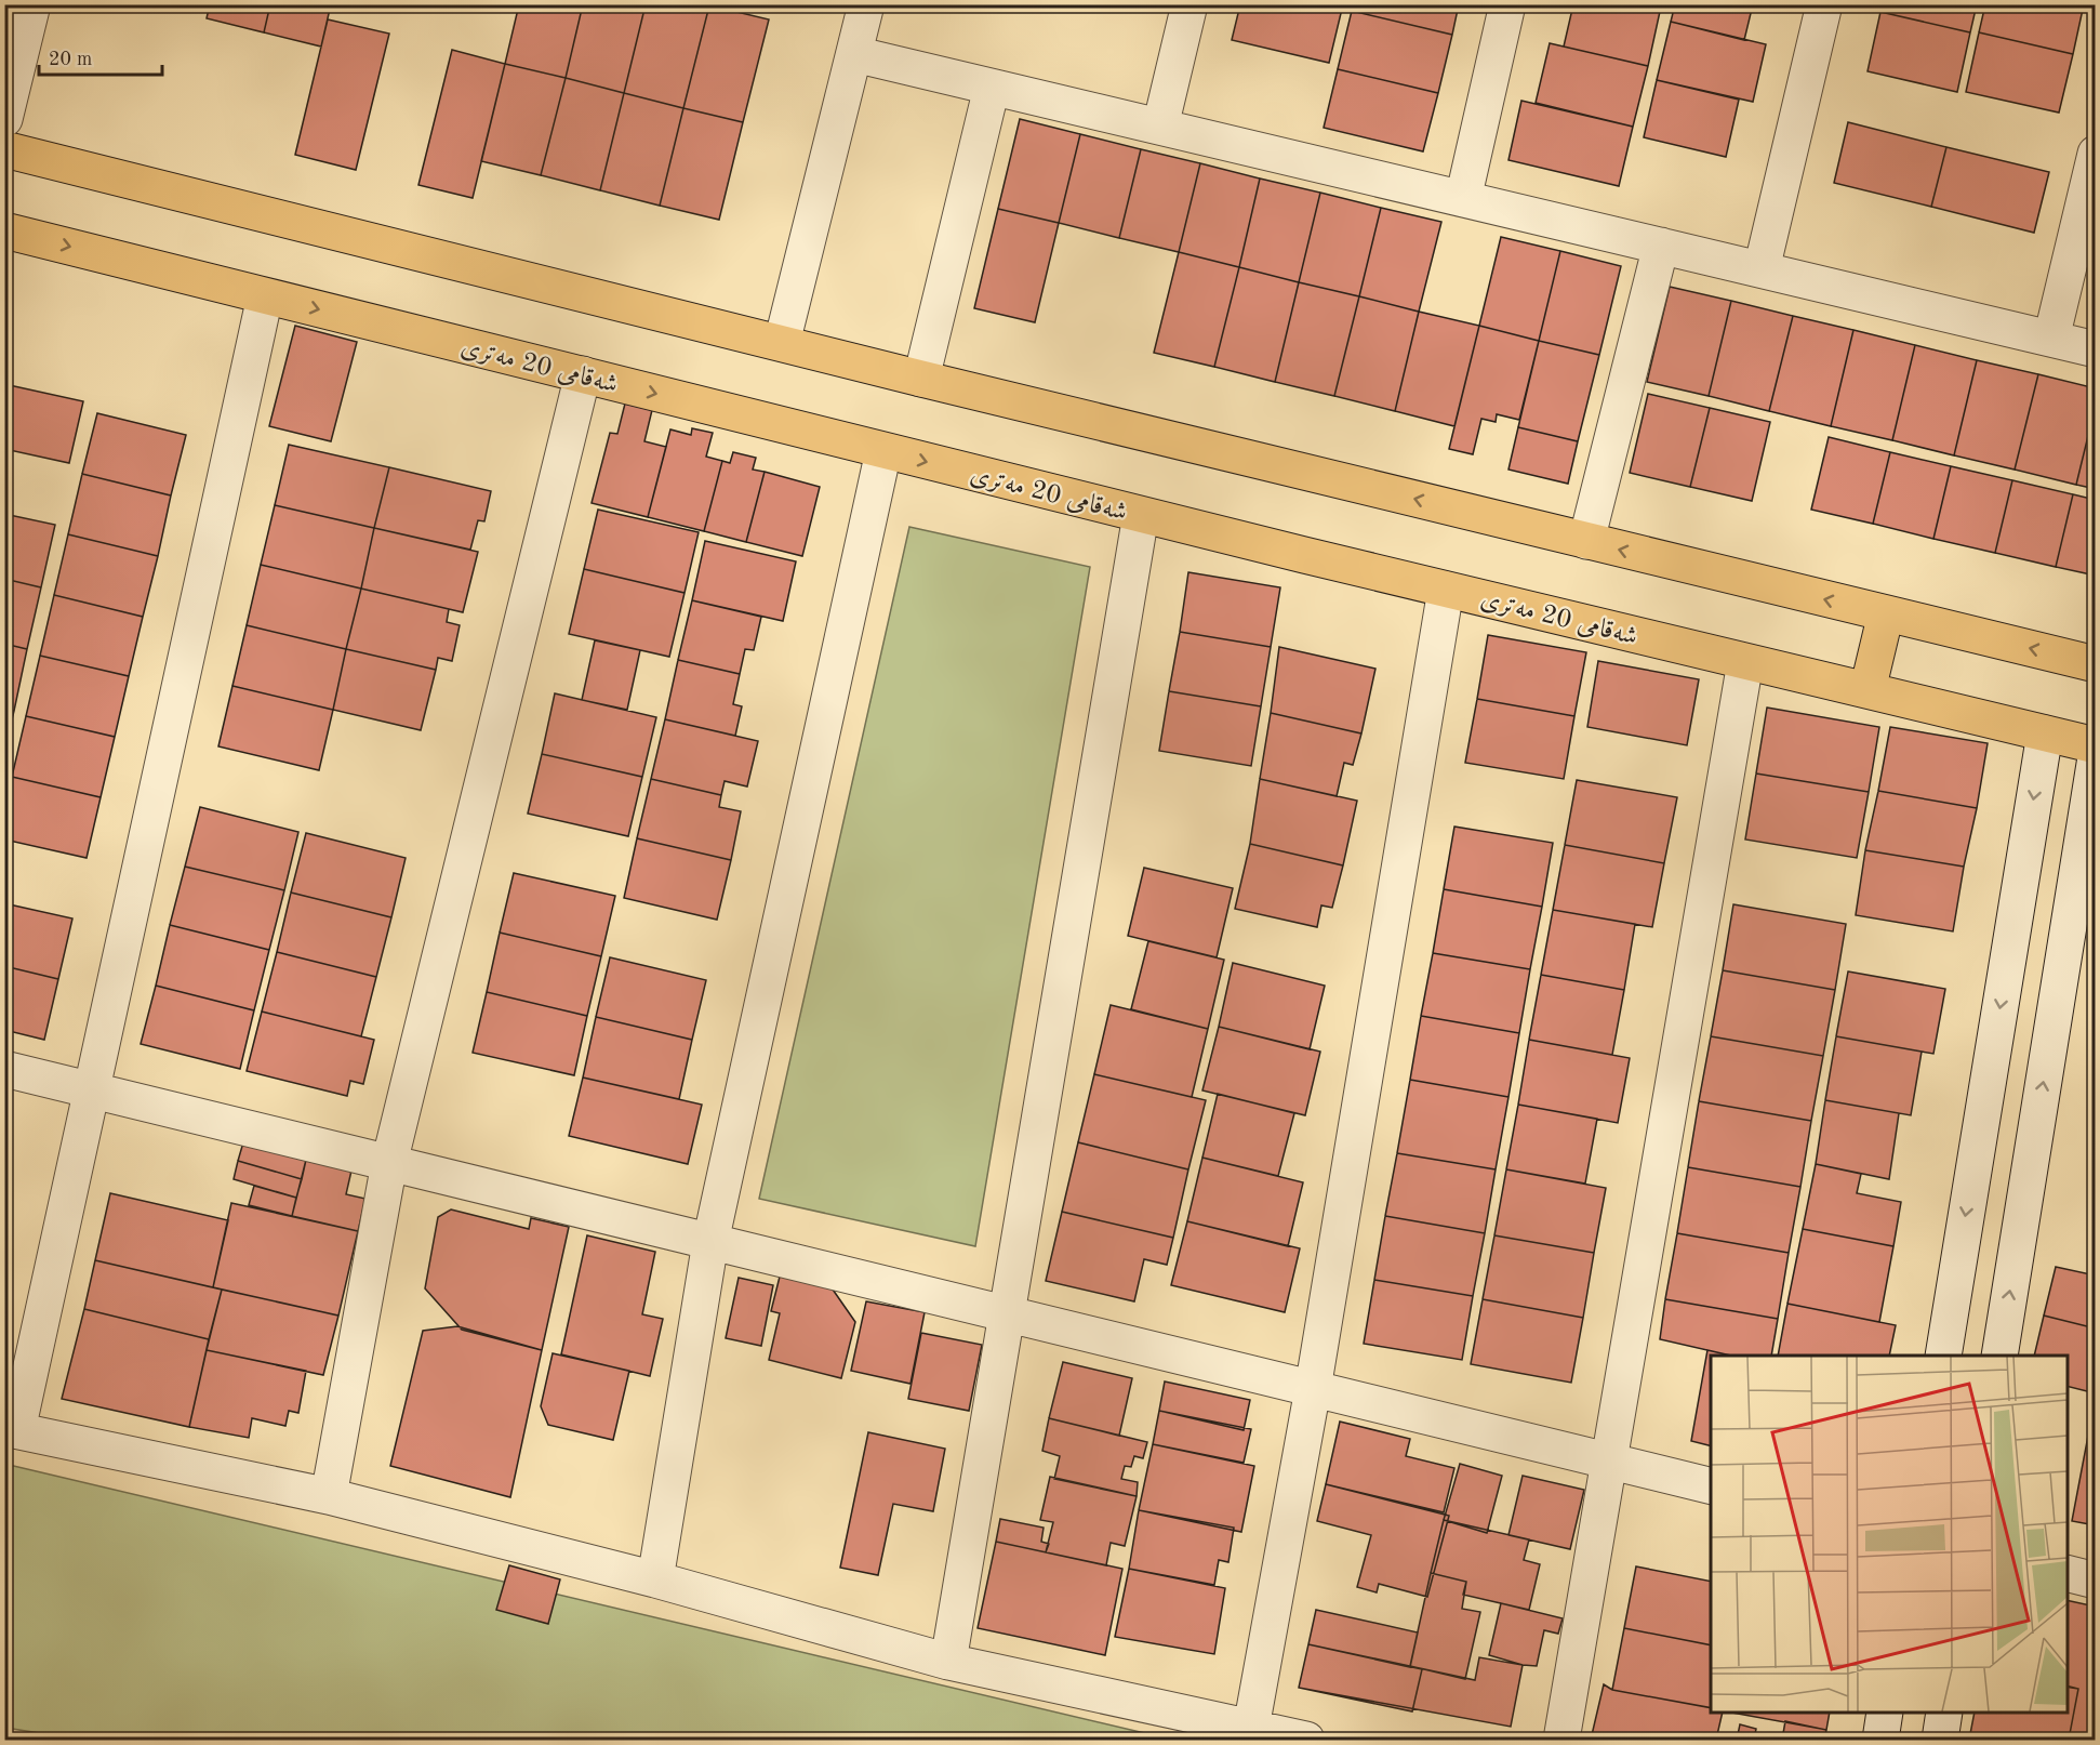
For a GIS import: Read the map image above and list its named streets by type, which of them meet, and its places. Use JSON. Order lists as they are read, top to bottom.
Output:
{
  "streets": {
    "main road": ["شەقامی 20 مەتری"]
  },
  "scale_bar": "20 m"
}
